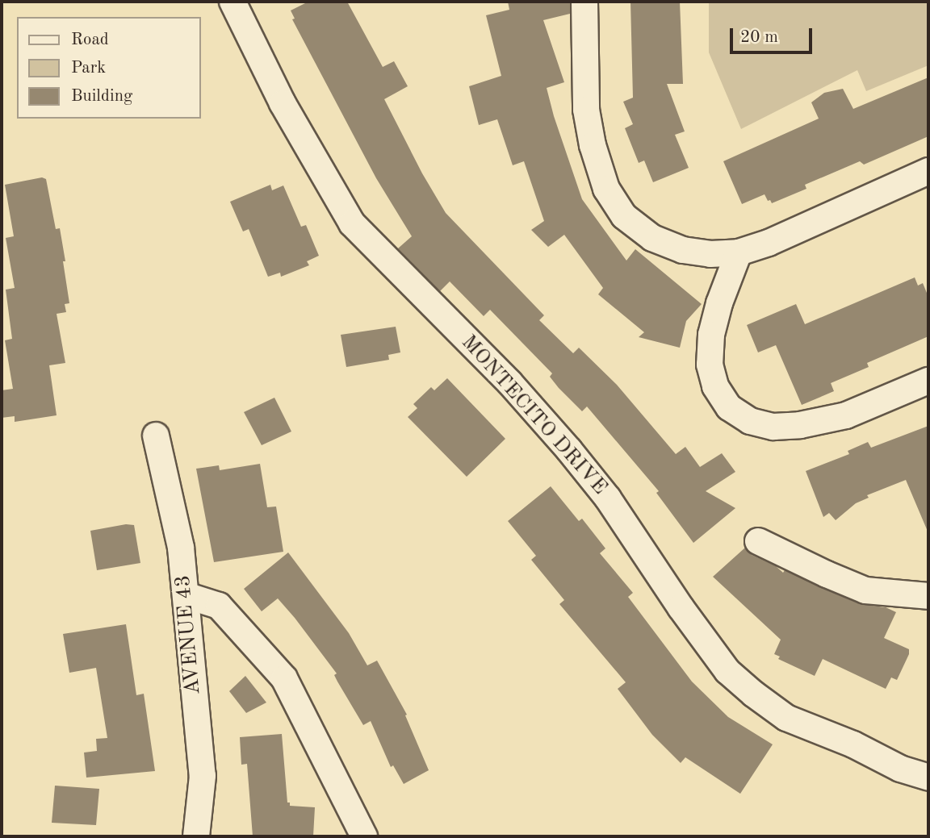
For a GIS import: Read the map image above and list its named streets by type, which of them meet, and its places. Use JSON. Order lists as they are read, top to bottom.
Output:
{
  "streets": {
    "street": ["MONTECITO DRIVE", "AVENUE 43"]
  },
  "legend": ["Road", "Park", "Building"],
  "scale_bar": "20 m"
}
